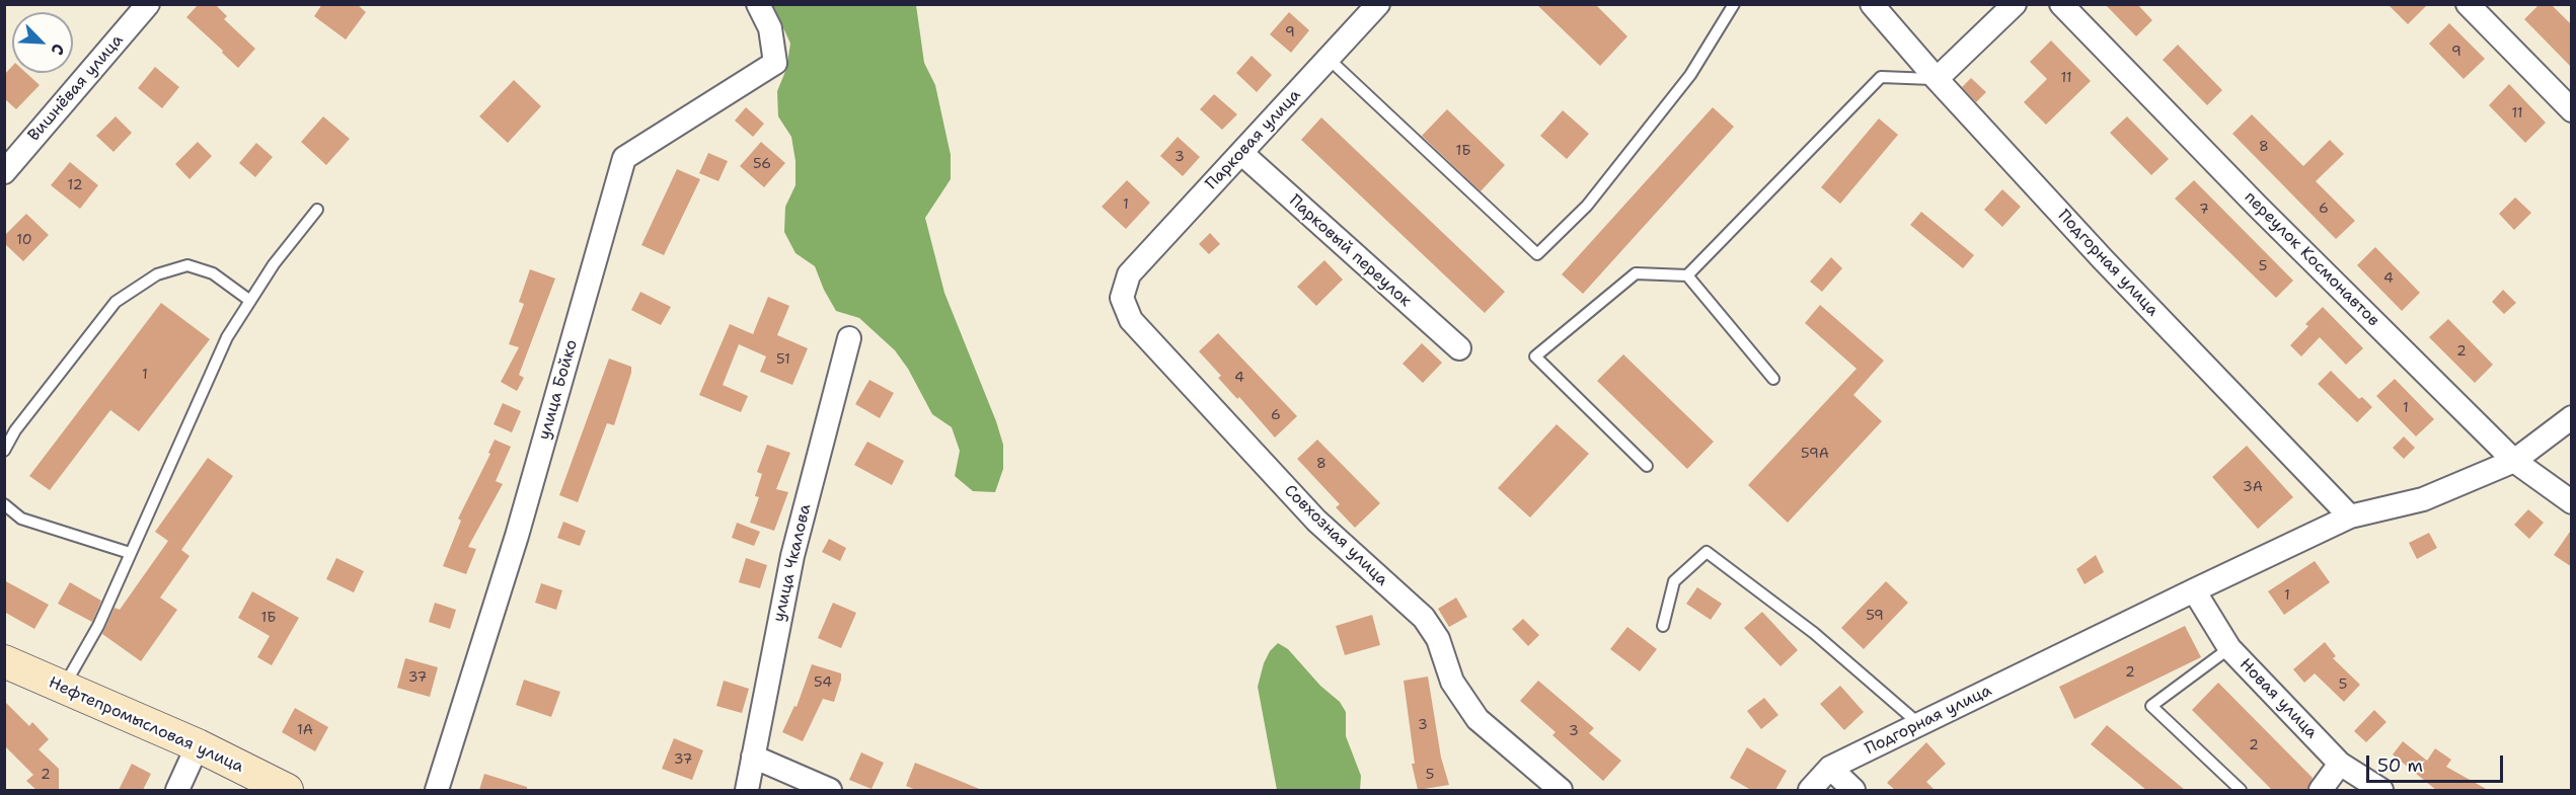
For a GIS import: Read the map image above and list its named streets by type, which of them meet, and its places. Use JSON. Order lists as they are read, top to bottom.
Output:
{
  "streets": {
    "main road": ["Нефтепромысловая улица"],
    "street": [
      "Вишнёвая улица",
      "Парковая улица",
      "Парковый переулок",
      "переулок Космонавтов",
      "Подгорная улица",
      "улица Бойко",
      "Совхозная улица",
      "улица Чкалова",
      "Новая улица"
    ]
  },
  "crossings": [
    ["Парковая улица", "Парковый переулок"],
    ["Парковая улица", "Совхозная улица"],
    ["переулок Космонавтов", "Подгорная улица"],
    ["Подгорная улица", "Новая улица"]
  ],
  "house_numbers": [
    "9",
    "9",
    "11",
    "11",
    "8",
    "1Б",
    "3",
    "56",
    "12",
    "1",
    "6",
    "7",
    "10",
    "5",
    "4",
    "2",
    "51",
    "1",
    "4",
    "1",
    "6",
    "59А",
    "8",
    "3А",
    "1",
    "59",
    "1Б",
    "2",
    "37",
    "54",
    "5",
    "3",
    "1А",
    "3",
    "2",
    "37",
    "2",
    "5"
  ],
  "scale_bar": "50 m",
  "north": "bottom right"
}
